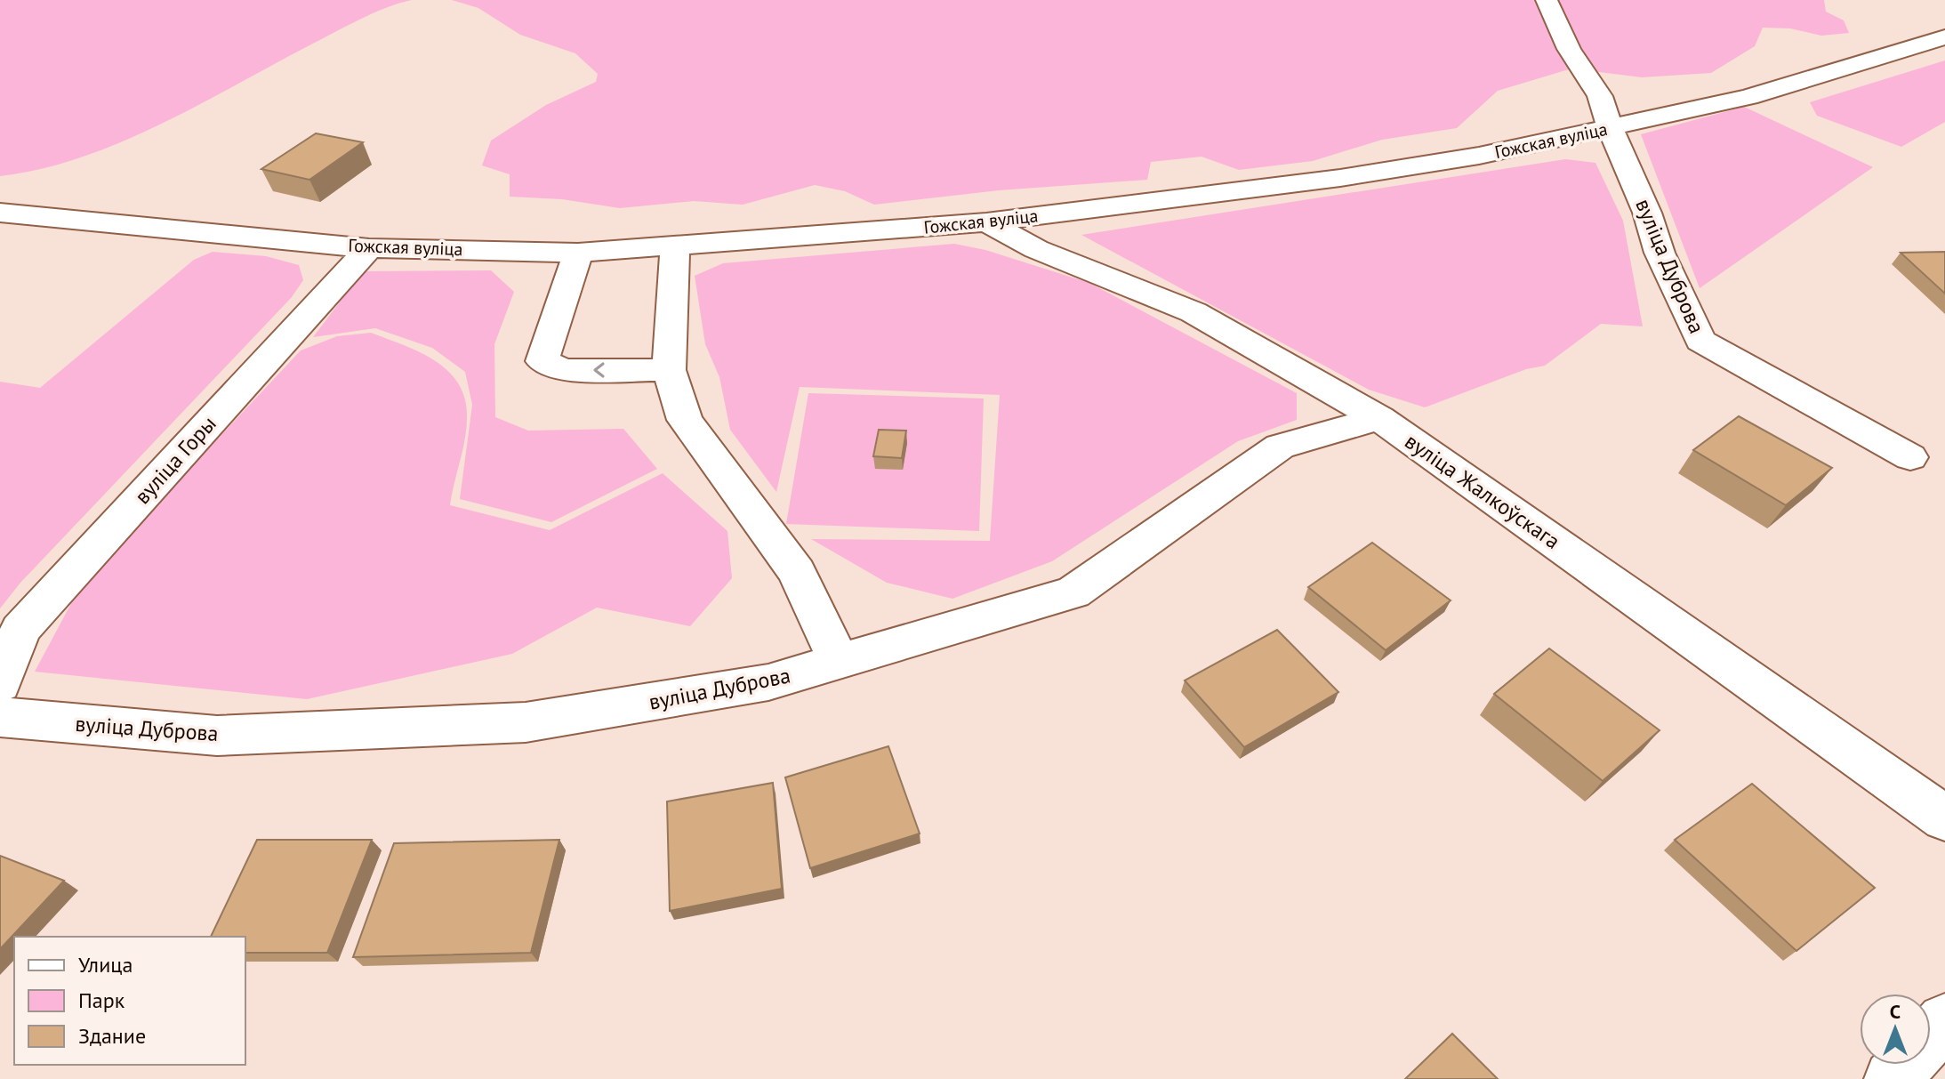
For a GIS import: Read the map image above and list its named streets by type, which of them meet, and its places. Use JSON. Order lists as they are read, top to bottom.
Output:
{
  "streets": {
    "street": [
      "Гожская вуліца",
      "вуліца Дуброва",
      "вуліца Горы",
      "вуліца Жалкоўскага"
    ]
  },
  "crossings": [
    ["Гожская вуліца", "вуліца Дуброва"],
    ["Гожская вуліца", "вуліца Горы"],
    ["Гожская вуліца", "вуліца Жалкоўскага"],
    ["вуліца Дуброва", "вуліца Жалкоўскага"]
  ],
  "legend": ["Улица", "Парк", "Здание"],
  "north": "top"
}
